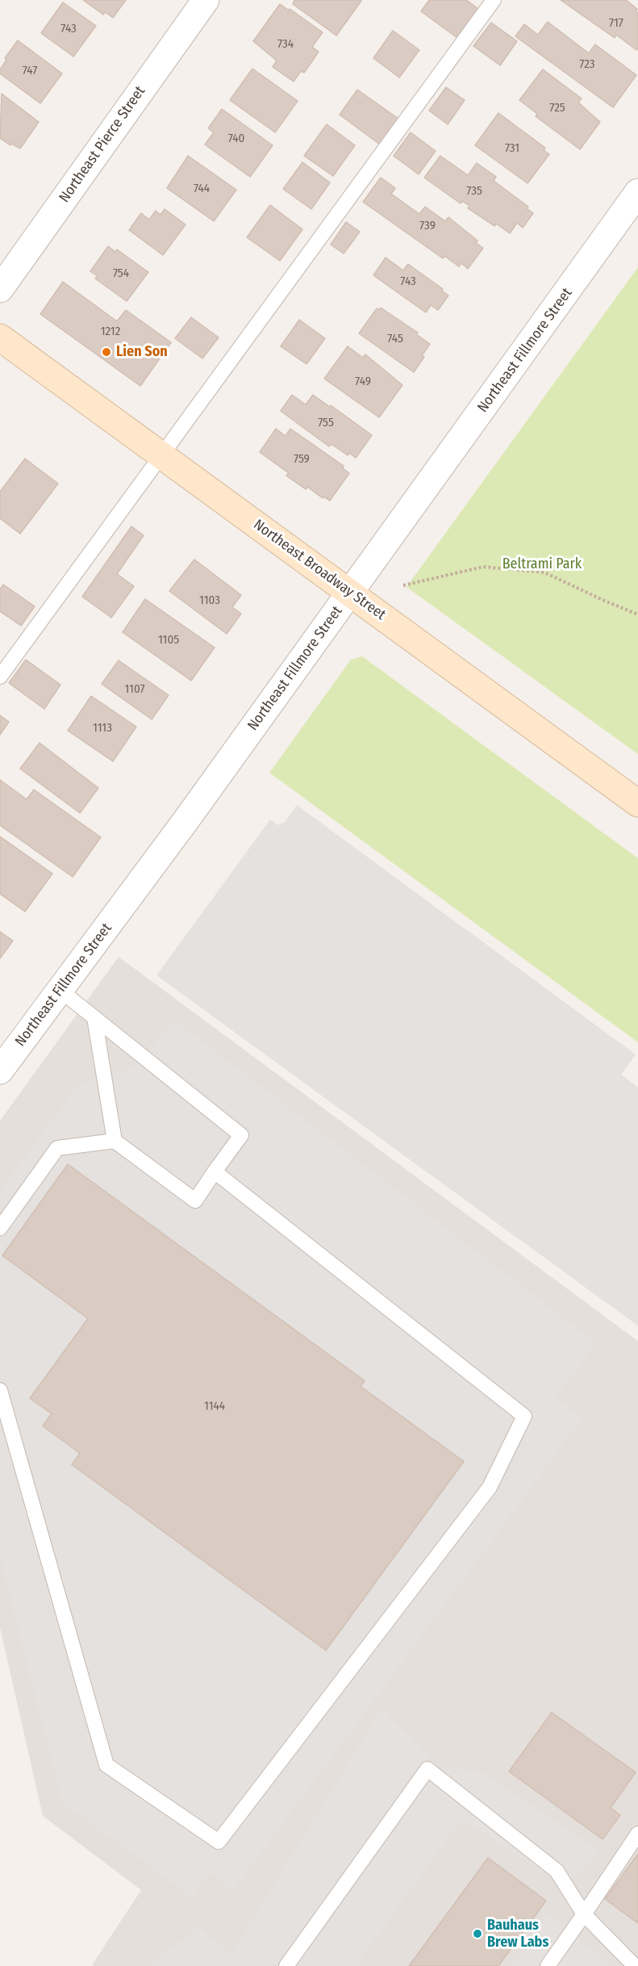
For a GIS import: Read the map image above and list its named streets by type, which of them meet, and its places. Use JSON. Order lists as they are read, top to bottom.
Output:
{
  "streets": {
    "main road": ["Northeast Broadway Street"],
    "street": ["Northeast Pierce Street", "Northeast Fillmore Street"]
  },
  "crossings": [
    ["Northeast Fillmore Street", "Northeast Broadway Street"]
  ],
  "parks": ["Beltrami Park"],
  "places": ["Lien Son", "Bauhaus Brew Labs"],
  "house_numbers": [
    "717",
    "743",
    "734",
    "723",
    "747",
    "725",
    "740",
    "731",
    "744",
    "735",
    "739",
    "754",
    "743",
    "1212",
    "745",
    "749",
    "755",
    "759",
    "1103",
    "1105",
    "1107",
    "1113",
    "1144"
  ]
}
